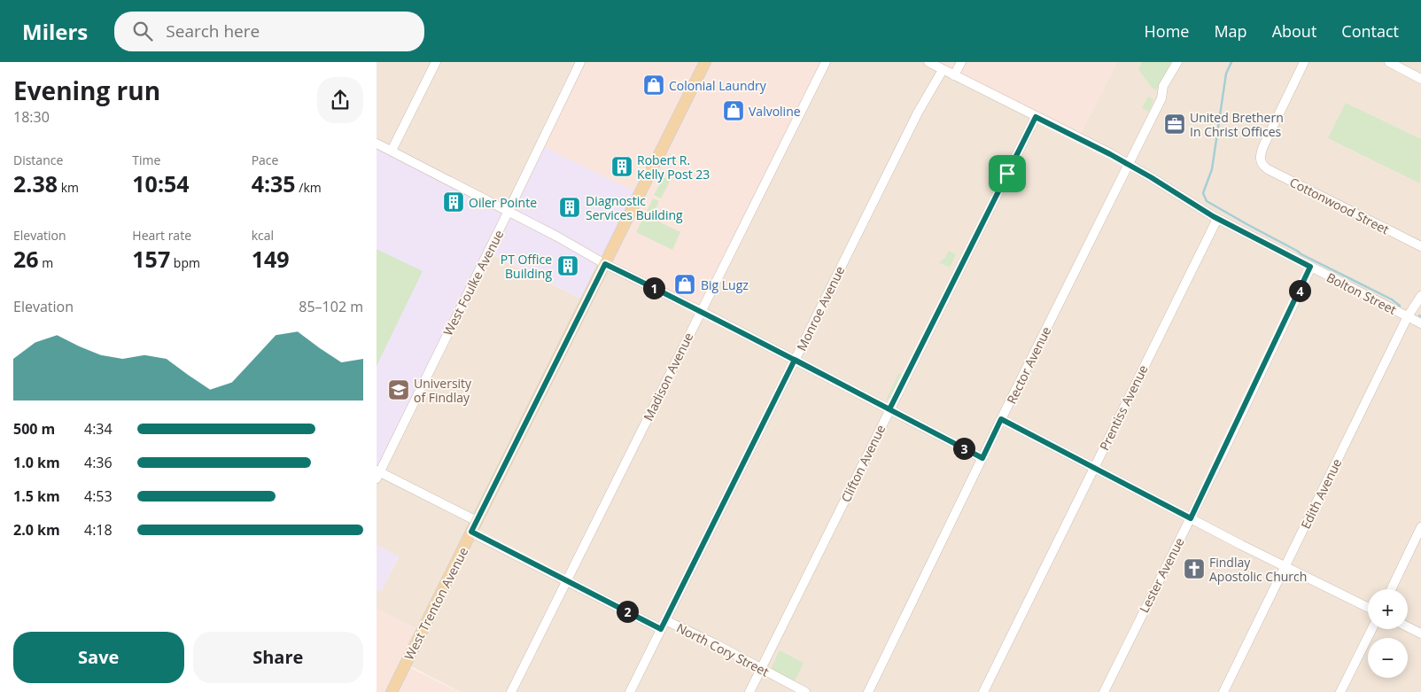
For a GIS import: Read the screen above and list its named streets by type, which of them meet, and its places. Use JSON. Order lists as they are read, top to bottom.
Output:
{
  "streets": {
    "main road": ["West Trenton Avenue"],
    "street": [
      "Cottonwood Street",
      "West Foulke Avenue",
      "Bolton Street",
      "Monroe Avenue",
      "Rector Avenue",
      "Madison Avenue",
      "Prentiss Avenue",
      "Clifton Avenue",
      "Edith Avenue",
      "Lester Avenue",
      "North Cory Street"
    ]
  },
  "crossings": [
    ["Bolton Street", "Monroe Avenue"],
    ["Bolton Street", "Rector Avenue"],
    ["Bolton Street", "Prentiss Avenue"],
    ["Bolton Street", "Clifton Avenue"],
    ["Bolton Street", "Edith Avenue"],
    ["Bolton Street", "Lester Avenue"],
    ["Monroe Avenue", "North Cory Street"],
    ["Madison Avenue", "North Cory Street"],
    ["Clifton Avenue", "North Cory Street"],
    ["West Trenton Avenue", "North Cory Street"]
  ],
  "places": {
    "shop": ["Colonial Laundry", "Valvoline", "Big Lugz"],
    "office": ["United Brethern In Christ Offices"],
    "building": [
      "Robert R. Kelly Post 23",
      "Oiler Pointe",
      "Diagnostic Services Building",
      "PT Office Building"
    ],
    "school or university": ["University of Findlay"],
    "church": ["Findlay Apostolic Church"]
  },
  "page": {
    "header": "Milers",
    "search": "Search here",
    "nav": [
      "Home",
      "Map",
      "About",
      "Contact"
    ],
    "heading": ["Evening run", "18:30"],
    "stats": [
      ["Distance", "2.38 km"],
      ["Time", "10:54"],
      ["Pace", "4:35 /km"],
      ["Elevation", "26 m"],
      ["Heart rate", "157 bpm"],
      ["kcal", "149"]
    ],
    "pins": [
      "1",
      "4",
      "3",
      "2"
    ],
    "chart": ["Elevation", "85–102 m"],
    "list": [
      {
        "name": "500 m",
        "note": "4:34"
      },
      {
        "name": "1.0 km",
        "note": "4:36"
      },
      {
        "name": "1.5 km",
        "note": "4:53"
      },
      {
        "name": "2.0 km",
        "note": "4:18"
      }
    ],
    "map_buttons": ["+", "−"],
    "buttons": ["Save", "Share"]
  }
}
